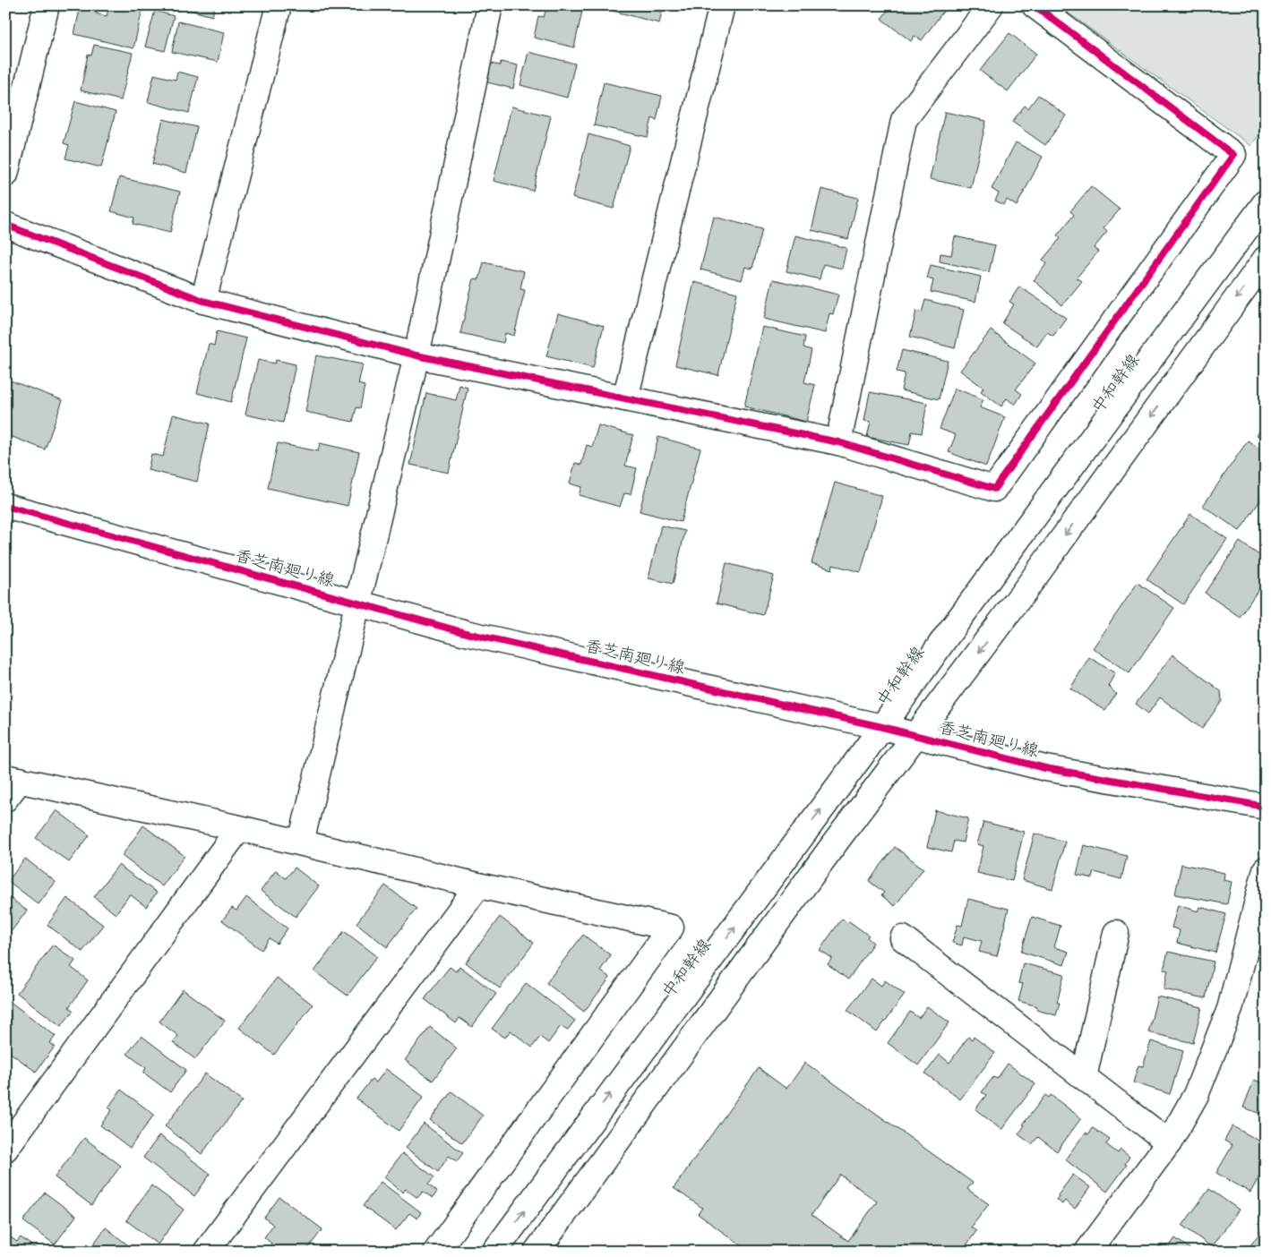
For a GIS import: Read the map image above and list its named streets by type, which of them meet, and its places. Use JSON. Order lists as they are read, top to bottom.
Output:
{
  "streets": {
    "street": ["中和幹線", "香芝南廻り線"]
  },
  "crossings": [
    ["中和幹線", "香芝南廻り線"]
  ]
}
